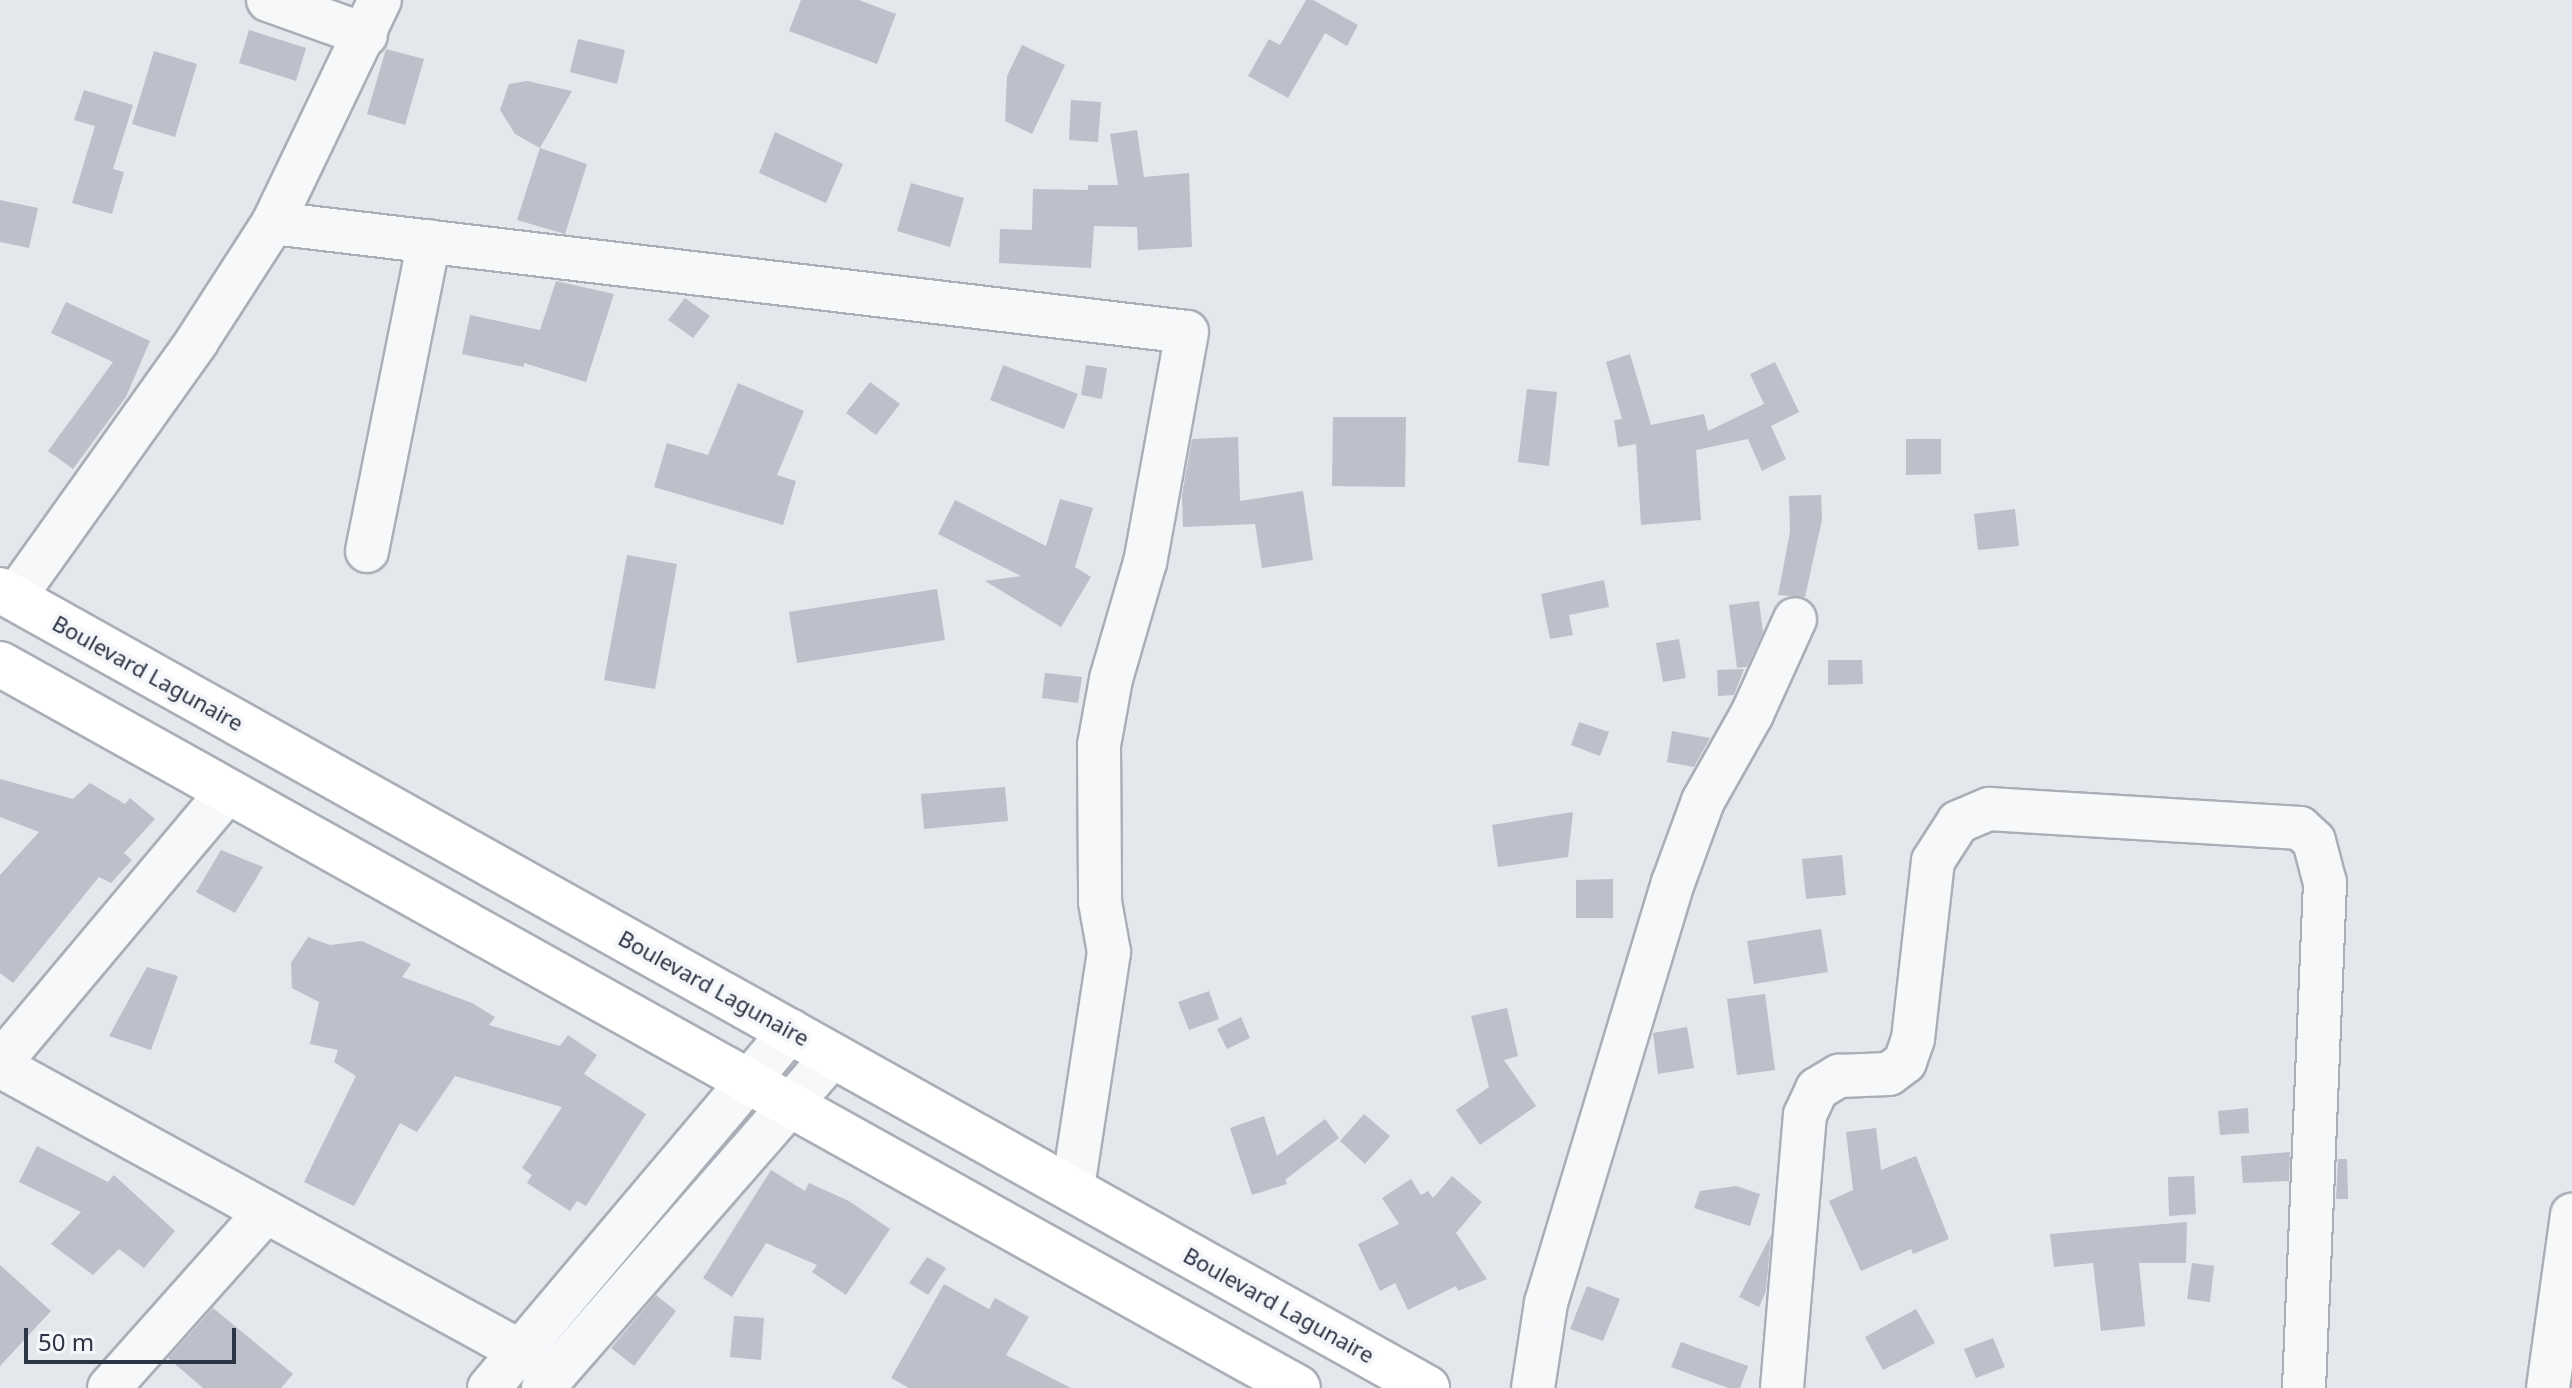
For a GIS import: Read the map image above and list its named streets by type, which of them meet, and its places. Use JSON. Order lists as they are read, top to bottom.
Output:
{
  "streets": {
    "main road": ["Boulevard Lagunaire"]
  },
  "scale_bar": "50 m"
}
